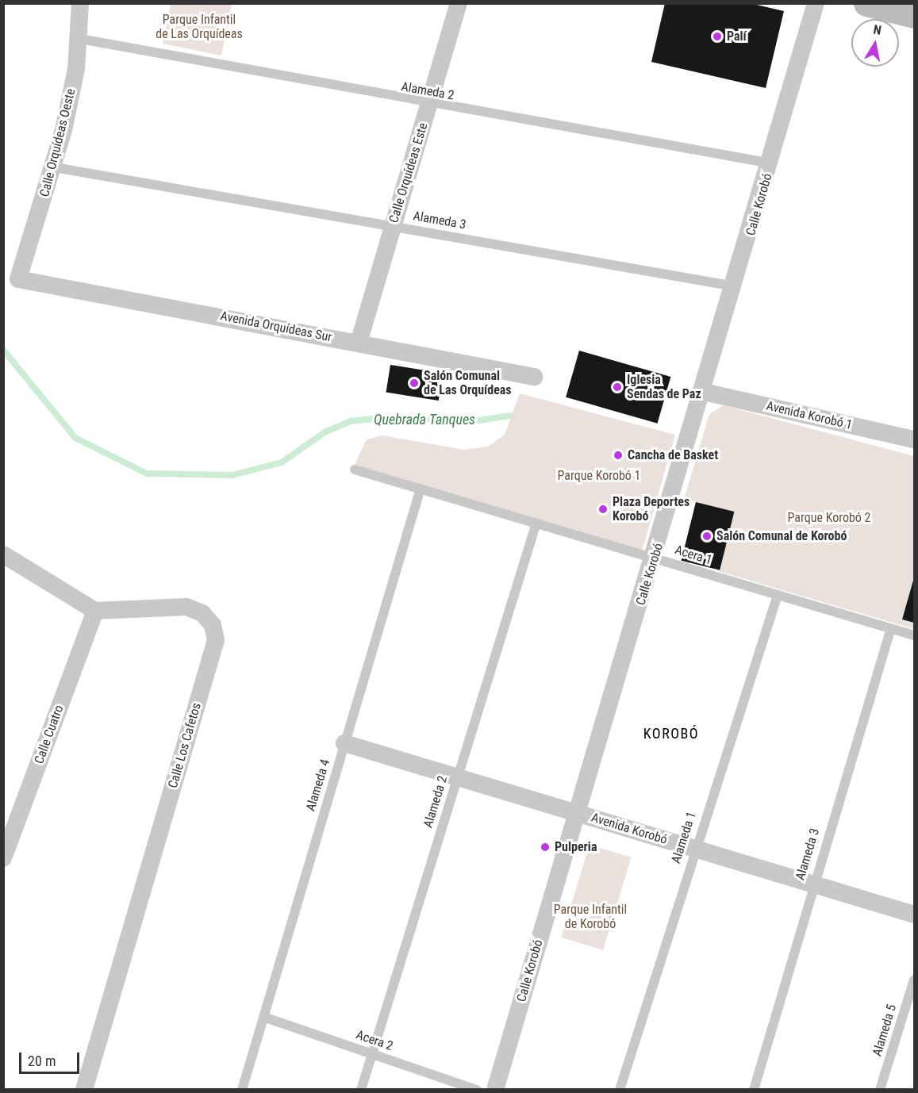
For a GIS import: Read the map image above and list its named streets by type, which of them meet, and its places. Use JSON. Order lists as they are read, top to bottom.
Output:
{
  "streets": {
    "street": [
      "Calle Orquídeas Oeste",
      "Calle Orquídeas Este",
      "Calle Korobó",
      "Avenida Orquídeas Sur",
      "Avenida Korobó 1",
      "Calle Cuatro",
      "Calle Los Cafetos",
      "Avenida Korobó"
    ],
    "lane": [
      "Alameda 2",
      "Alameda 3",
      "Acera 1",
      "Alameda 4",
      "Alameda 1",
      "Alameda 5",
      "Acera 2"
    ]
  },
  "crossings": [
    ["Alameda 2", "Calle Orquídeas Oeste"],
    ["Alameda 2", "Calle Orquídeas Este"],
    ["Alameda 2", "Calle Korobó"],
    ["Alameda 2", "Acera 1"],
    ["Alameda 2", "Avenida Korobó"],
    ["Alameda 2", "Acera 2"],
    ["Calle Orquídeas Oeste", "Alameda 3"],
    ["Calle Orquídeas Oeste", "Avenida Orquídeas Sur"],
    ["Calle Orquídeas Este", "Alameda 3"],
    ["Calle Orquídeas Este", "Avenida Orquídeas Sur"],
    ["Calle Korobó", "Alameda 3"],
    ["Calle Korobó", "Avenida Korobó 1"],
    ["Calle Korobó", "Acera 1"],
    ["Calle Korobó", "Avenida Korobó"],
    ["Alameda 3", "Acera 1"],
    ["Alameda 3", "Avenida Korobó"],
    ["Acera 1", "Alameda 4"],
    ["Acera 1", "Alameda 1"],
    ["Calle Cuatro", "Calle Los Cafetos"],
    ["Alameda 4", "Avenida Korobó"],
    ["Alameda 4", "Acera 2"],
    ["Avenida Korobó", "Alameda 1"]
  ],
  "districts": ["KOROBÓ"],
  "water": ["Quebrada Tanques"],
  "parks": [
    "Parque Infantil de Las Orquídeas",
    "Parque Korobó 1",
    "Parque Korobó 2",
    "Parque Infantil de Korobó"
  ],
  "places": [
    "Palí",
    "Salón Comunal de Las Orquídeas",
    "Iglesia Sendas de Paz",
    "Cancha de Basket",
    "Plaza Deportes Korobó",
    "Salón Comunal de Korobó",
    "Pulperia"
  ],
  "scale_bar": "20 m",
  "north": "top"
}
